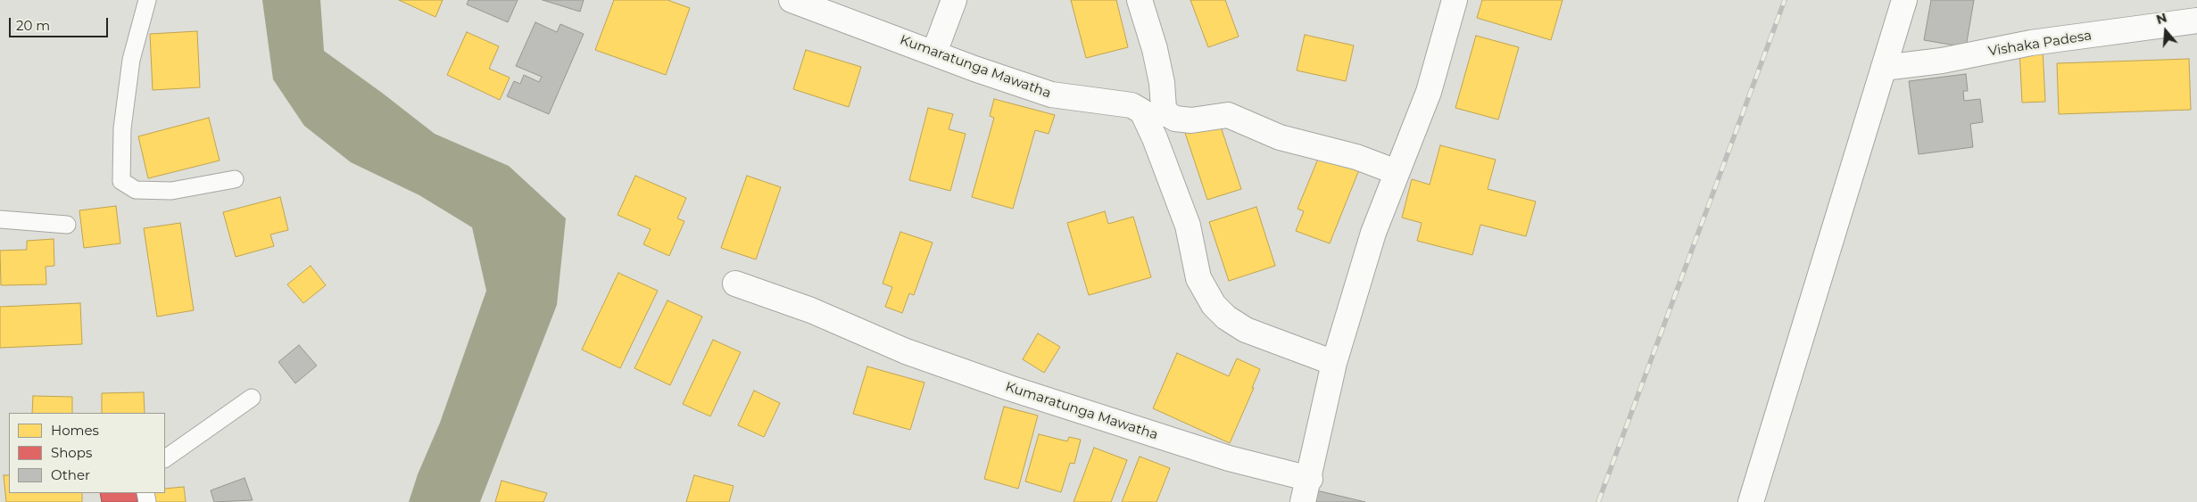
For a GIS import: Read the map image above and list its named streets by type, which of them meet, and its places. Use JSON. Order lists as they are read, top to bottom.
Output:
{
  "streets": {
    "street": ["Vishaka Padesa", "Kumaratunga Mawatha"]
  },
  "legend": ["Homes", "Shops", "Other"],
  "scale_bar": "20 m",
  "north": "top"
}
